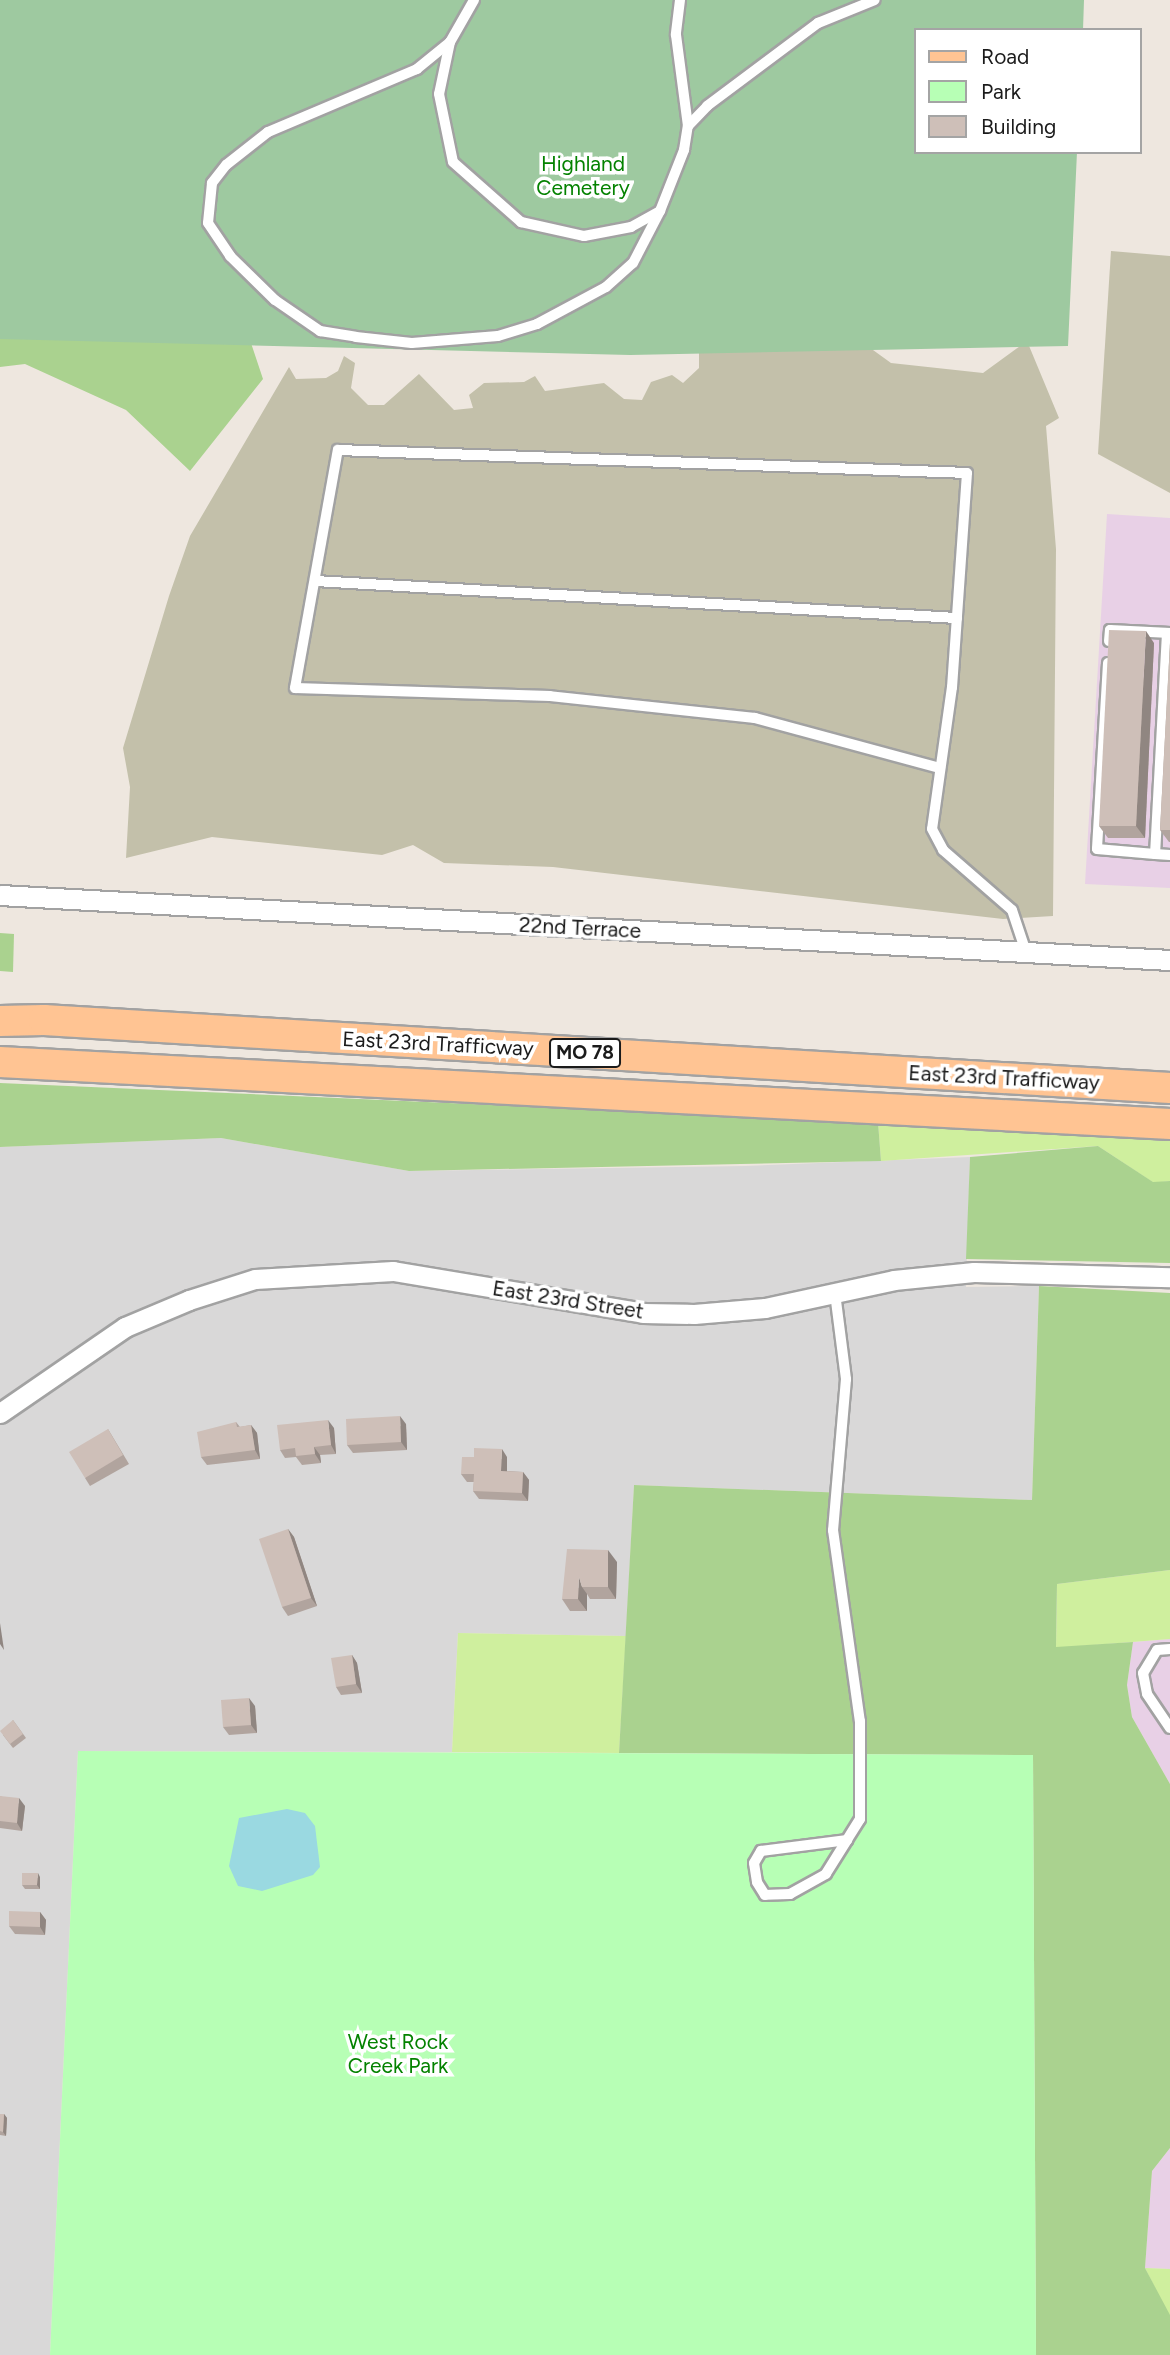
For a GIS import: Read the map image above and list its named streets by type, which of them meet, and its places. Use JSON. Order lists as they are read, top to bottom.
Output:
{
  "streets": {
    "main road": ["East 23rd Trafficway", "MO 78"],
    "street": ["22nd Terrace", "East 23rd Street"]
  },
  "parks": ["Highland Cemetery", "West Rock Creek Park"],
  "legend": ["Road", "Park", "Building"]
}
